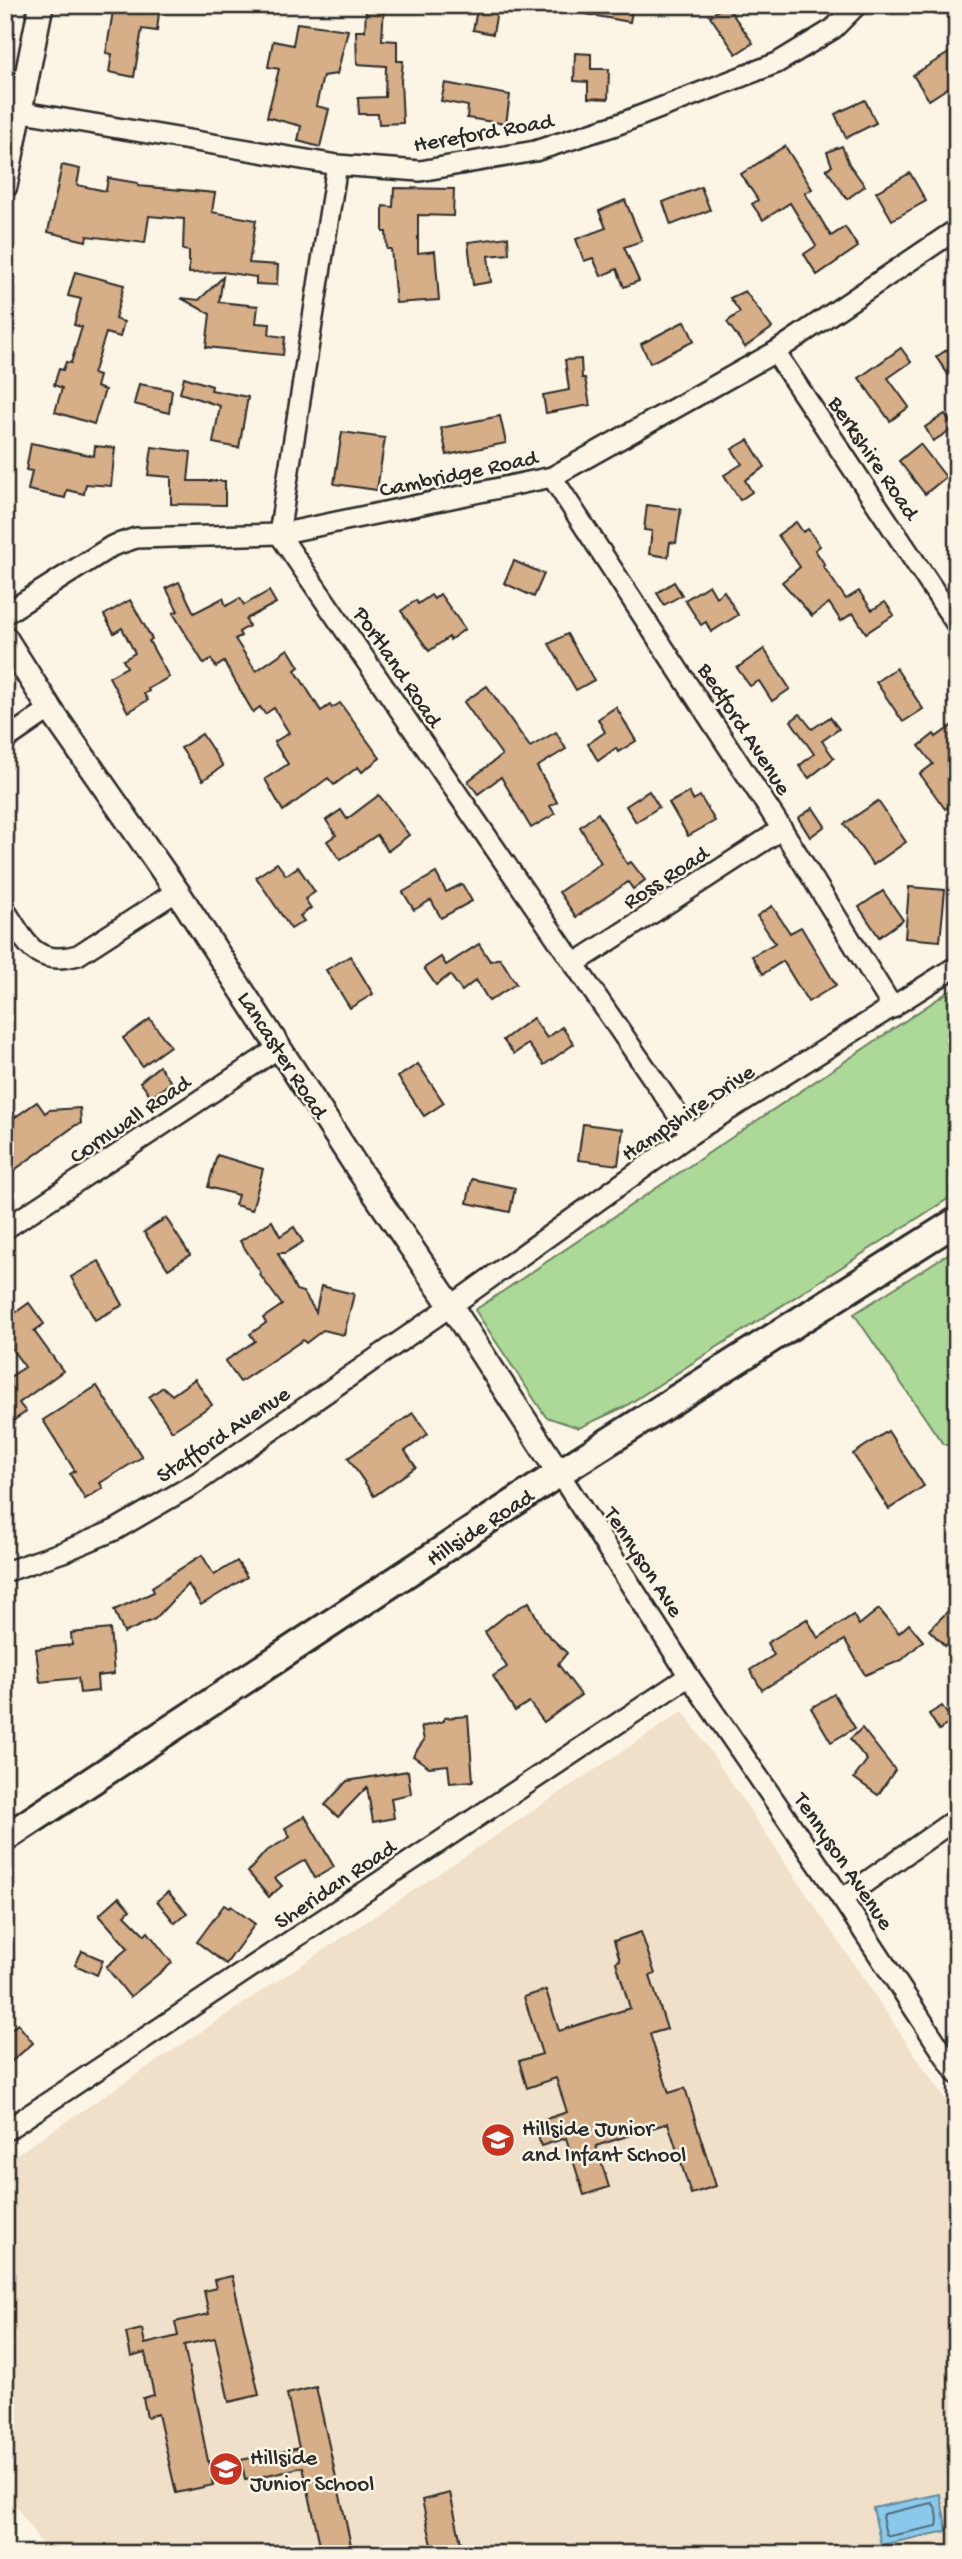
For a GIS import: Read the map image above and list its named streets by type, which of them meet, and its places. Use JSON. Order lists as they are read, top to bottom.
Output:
{
  "streets": {
    "main road": ["Hillside Road"],
    "street": [
      "Hereford Road",
      "Berkshire Road",
      "Cambridge Road",
      "Portland Road",
      "Bedford Avenue",
      "Ross Road",
      "Lancaster Road",
      "Hampshire Drive",
      "Cornwall Road",
      "Stafford Avenue",
      "Tennyson Ave",
      "Tennyson Avenue",
      "Sheridan Road"
    ]
  },
  "crossings": [
    ["Berkshire Road", "Cambridge Road"],
    ["Cambridge Road", "Portland Road"],
    ["Cambridge Road", "Bedford Avenue"],
    ["Portland Road", "Ross Road"],
    ["Portland Road", "Hampshire Drive"],
    ["Bedford Avenue", "Ross Road"],
    ["Bedford Avenue", "Hampshire Drive"],
    ["Lancaster Road", "Hampshire Drive"],
    ["Lancaster Road", "Cornwall Road"],
    ["Lancaster Road", "Stafford Avenue"],
    ["Lancaster Road", "Hillside Road"],
    ["Lancaster Road", "Tennyson Ave"],
    ["Hampshire Drive", "Stafford Avenue"],
    ["Hillside Road", "Tennyson Ave"],
    ["Tennyson Ave", "Tennyson Avenue"],
    ["Tennyson Ave", "Sheridan Road"],
    ["Tennyson Avenue", "Sheridan Road"]
  ],
  "places": {
    "school or university": ["Hillside Junior and Infant School", "Hillside Junior School"]
  }
}
